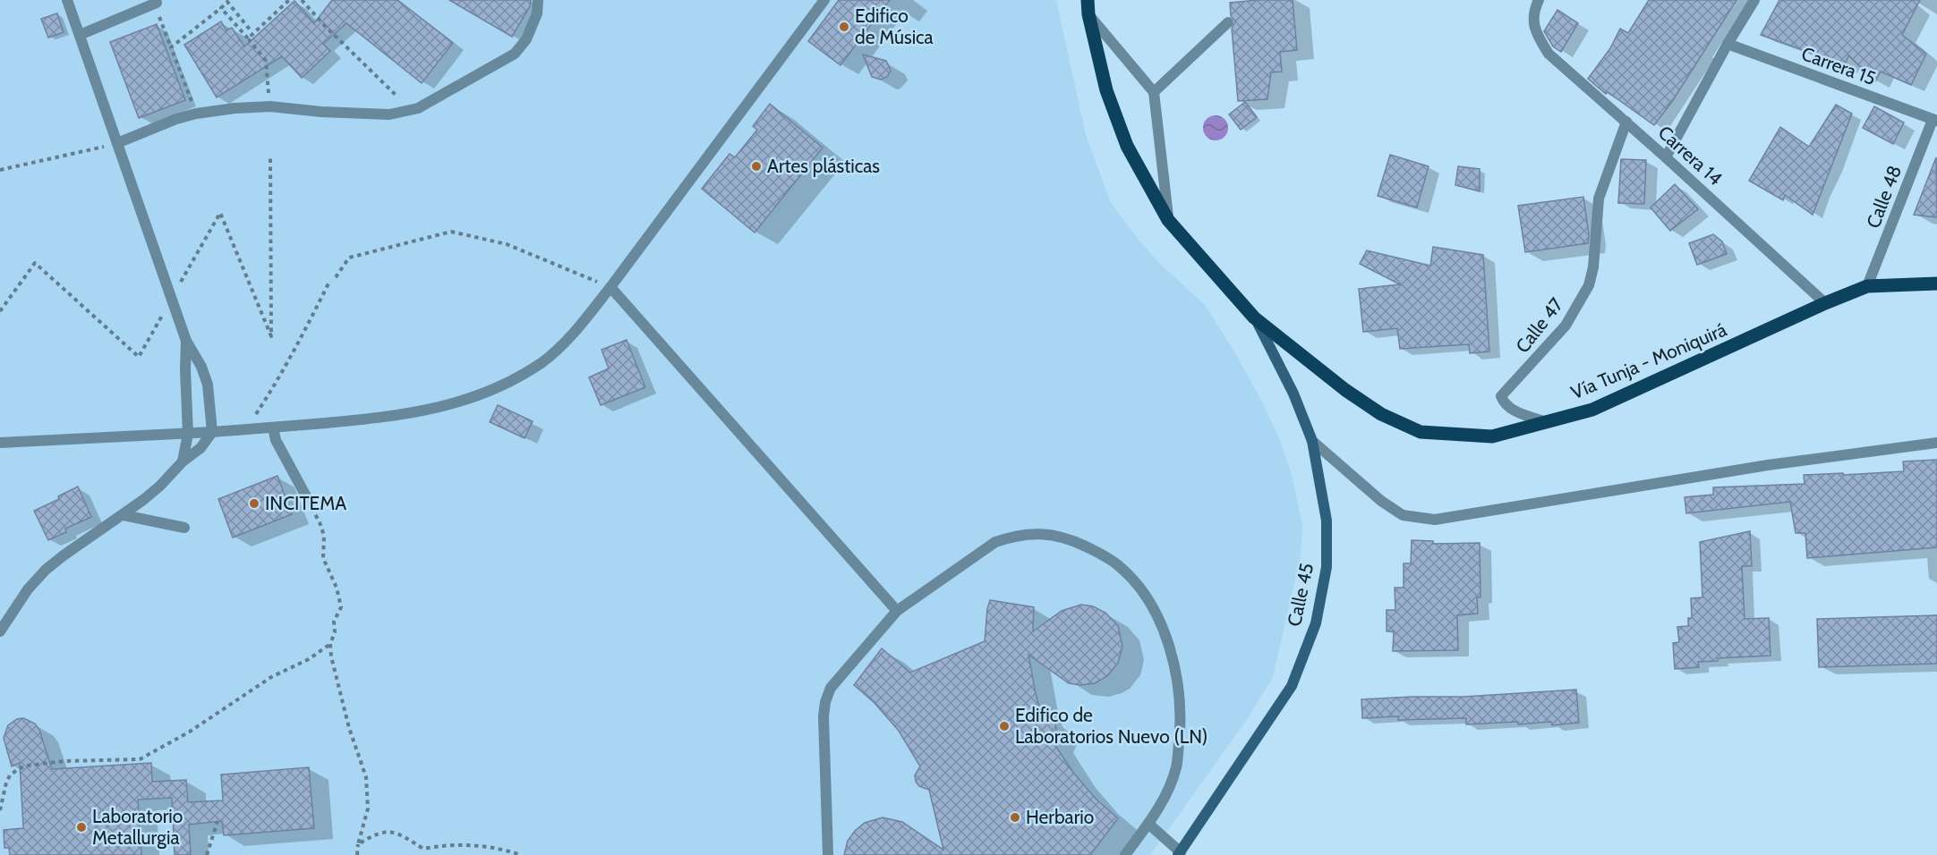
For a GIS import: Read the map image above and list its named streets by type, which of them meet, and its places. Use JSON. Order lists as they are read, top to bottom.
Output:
{
  "streets": {
    "main road": ["Vía Tunja - Moniquirá"],
    "street": [
      "Carrera 15",
      "Carrera 14",
      "Calle 48",
      "Calle 47",
      "Calle 45"
    ]
  },
  "crossings": [
    ["Carrera 15", "Calle 48"],
    ["Carrera 14", "Calle 47"],
    ["Carrera 14", "Vía Tunja - Moniquirá"],
    ["Calle 48", "Vía Tunja - Moniquirá"],
    ["Calle 47", "Vía Tunja - Moniquirá"],
    ["Vía Tunja - Moniquirá", "Calle 45"]
  ],
  "places": [
    "Edifico de Música",
    "Artes plásticas",
    "INCITEMA",
    "Edifico de Laboratorios Nuevo (LN)",
    "Herbario",
    "Laboratorio Metallurgia"
  ]
}
